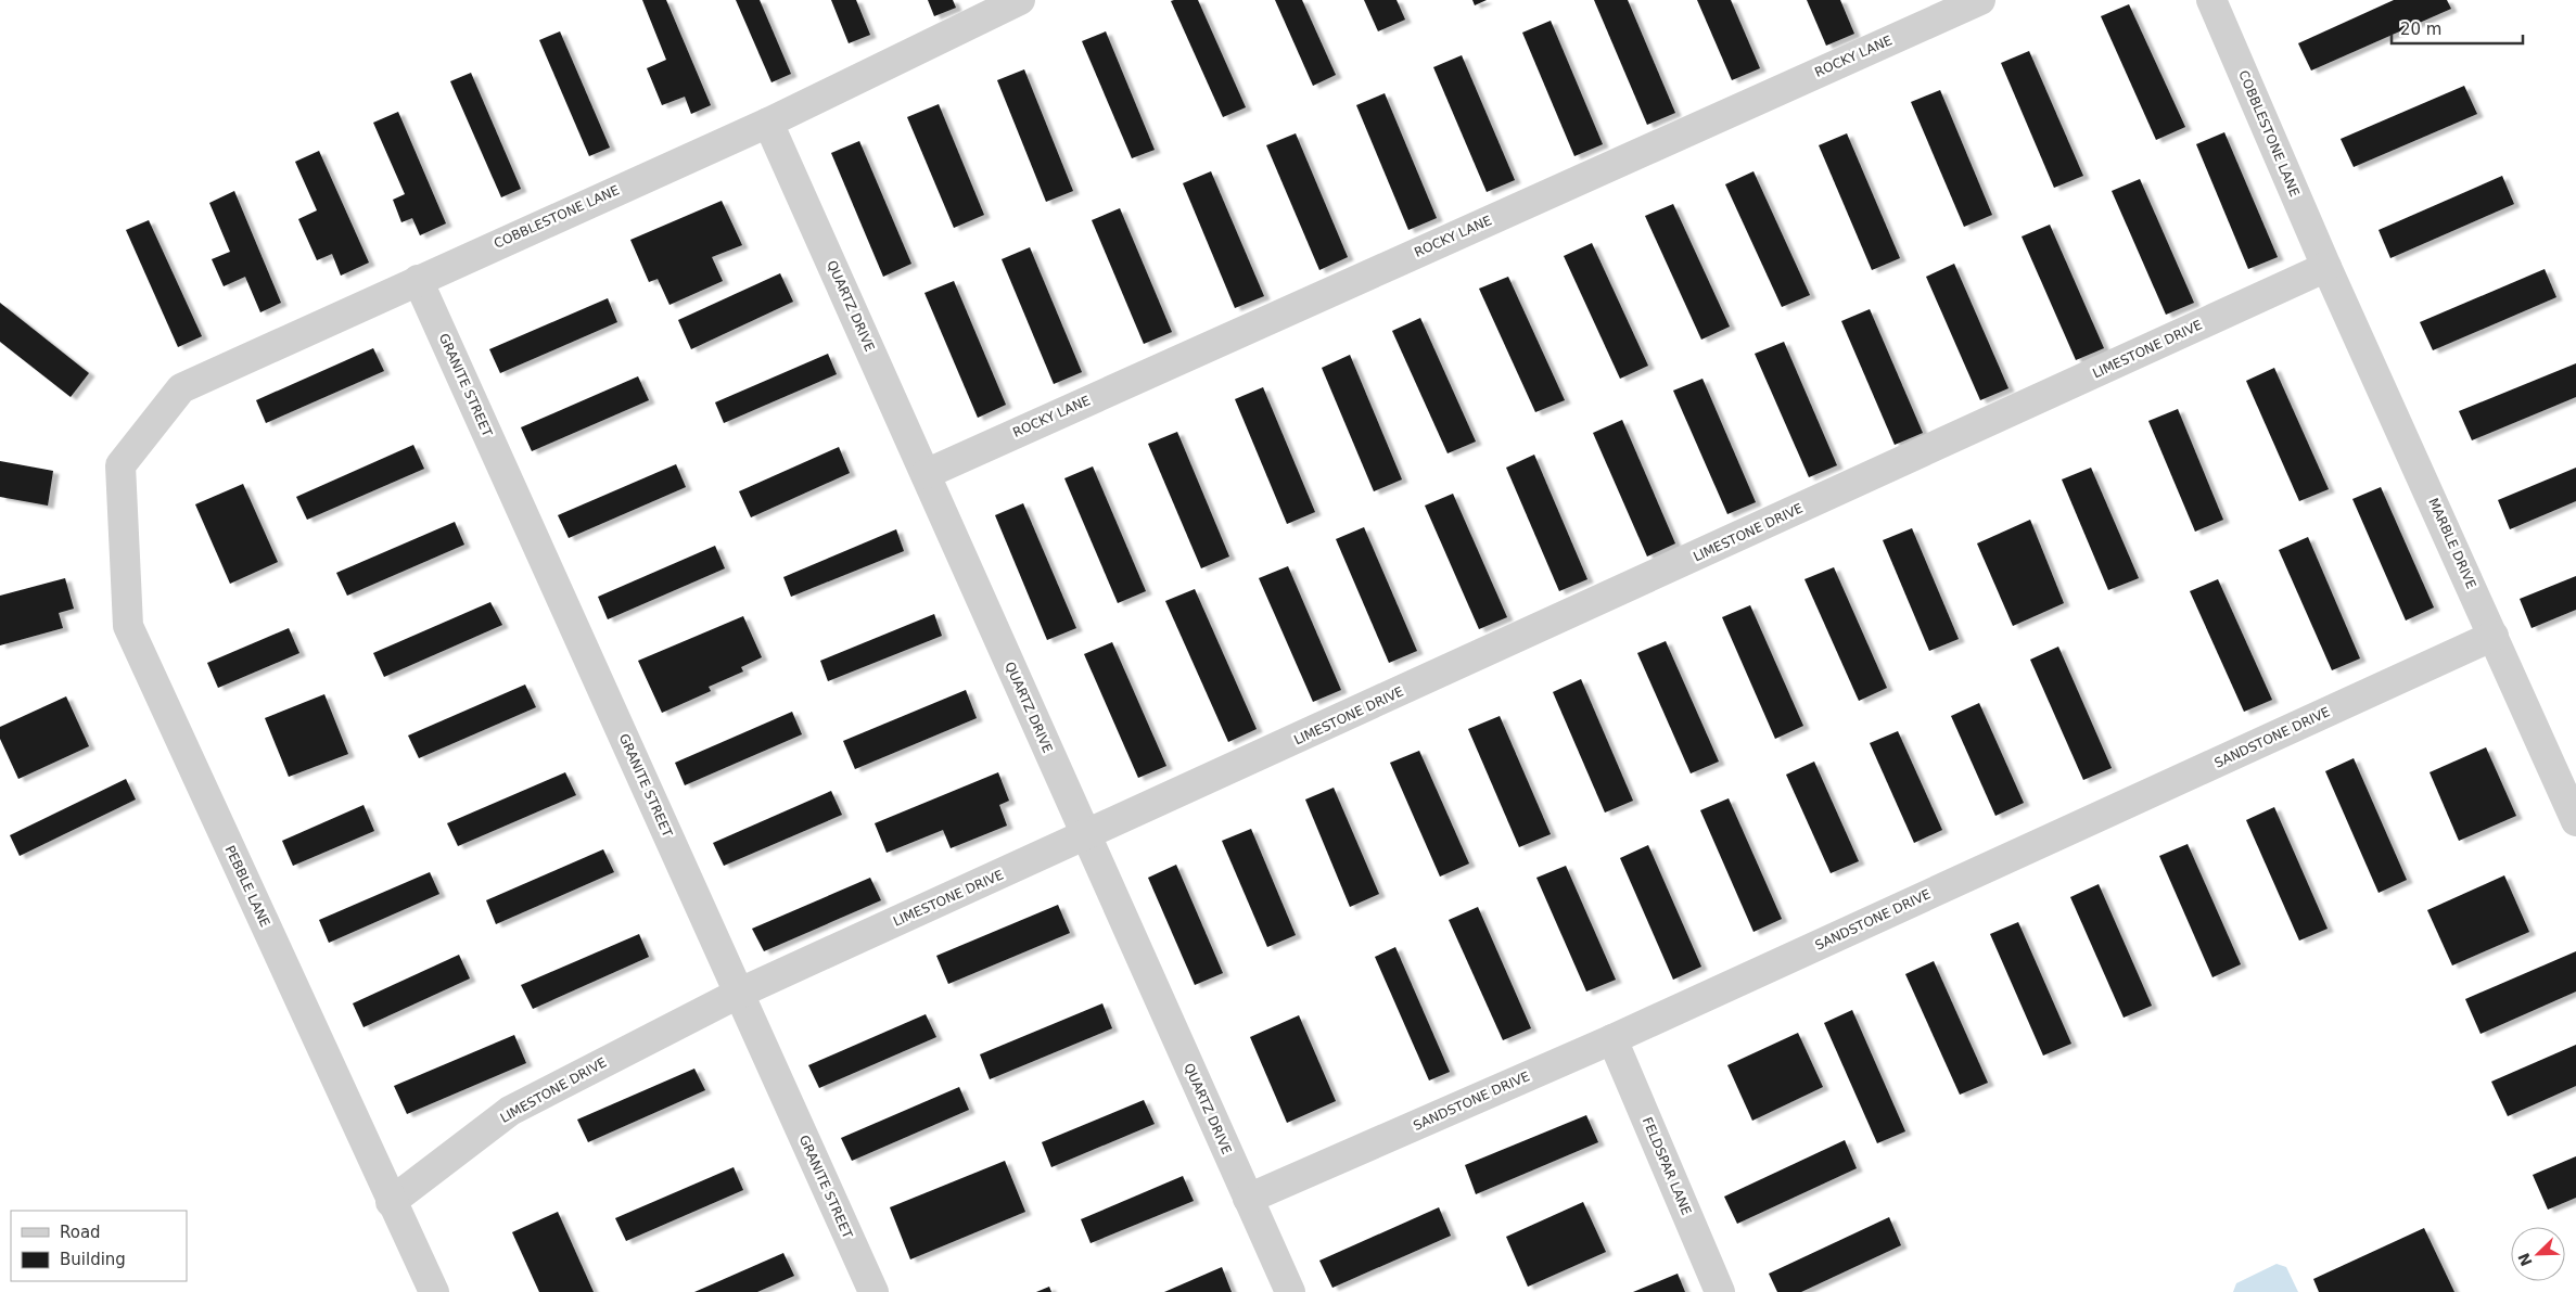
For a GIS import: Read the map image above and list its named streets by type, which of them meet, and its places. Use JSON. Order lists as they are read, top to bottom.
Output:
{
  "streets": {
    "street": [
      "ROCKY LANE",
      "COBBLESTONE LANE",
      "QUARTZ DRIVE",
      "LIMESTONE DRIVE",
      "GRANITE STREET",
      "MARBLE DRIVE",
      "SANDSTONE DRIVE",
      "PEBBLE LANE",
      "FELDSPAR LANE"
    ]
  },
  "crossings": [
    ["ROCKY LANE", "QUARTZ DRIVE"],
    ["COBBLESTONE LANE", "QUARTZ DRIVE"],
    ["COBBLESTONE LANE", "LIMESTONE DRIVE"],
    ["COBBLESTONE LANE", "GRANITE STREET"],
    ["COBBLESTONE LANE", "MARBLE DRIVE"],
    ["COBBLESTONE LANE", "PEBBLE LANE"],
    ["QUARTZ DRIVE", "LIMESTONE DRIVE"],
    ["QUARTZ DRIVE", "SANDSTONE DRIVE"],
    ["LIMESTONE DRIVE", "GRANITE STREET"],
    ["LIMESTONE DRIVE", "MARBLE DRIVE"],
    ["LIMESTONE DRIVE", "PEBBLE LANE"],
    ["MARBLE DRIVE", "SANDSTONE DRIVE"],
    ["SANDSTONE DRIVE", "FELDSPAR LANE"]
  ],
  "legend": ["Road", "Building"],
  "scale_bar": "20 m",
  "north": "bottom left"
}
